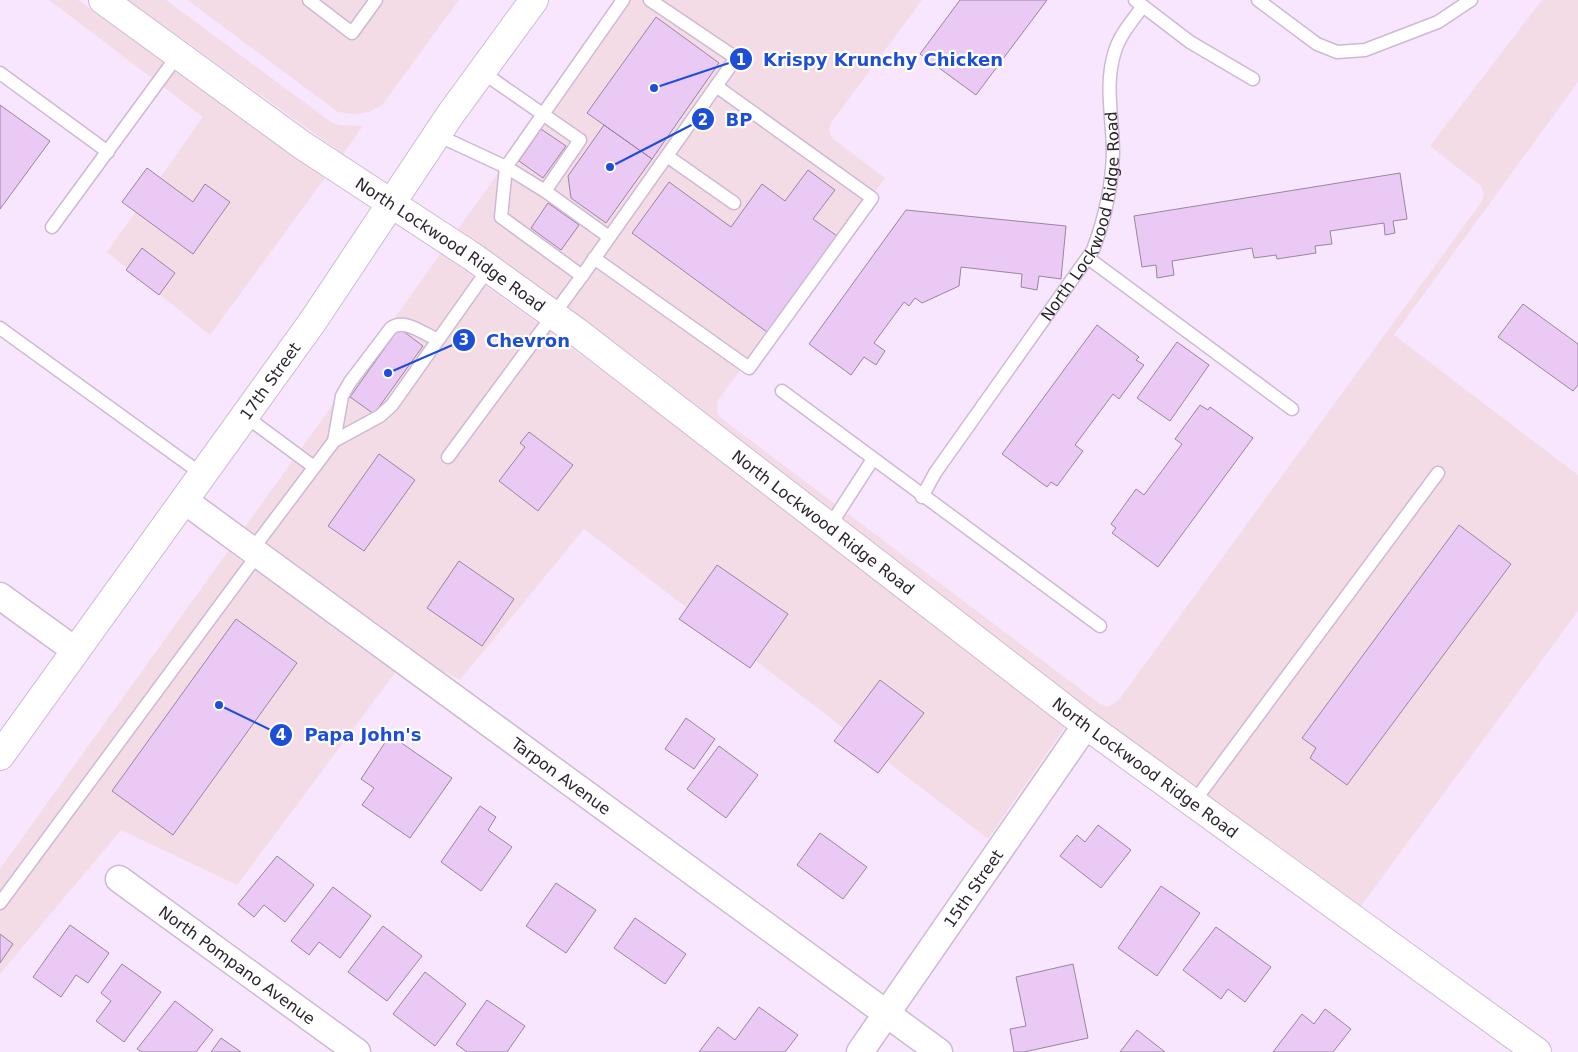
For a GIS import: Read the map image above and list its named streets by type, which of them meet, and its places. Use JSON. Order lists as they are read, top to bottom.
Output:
{
  "streets": {
    "street": [
      "North Lockwood Ridge Road",
      "17th Street",
      "Tarpon Avenue",
      "15th Street",
      "North Pompano Avenue"
    ]
  },
  "crossings": [
    ["North Lockwood Ridge Road", "17th Street"],
    ["North Lockwood Ridge Road", "15th Street"],
    ["17th Street", "Tarpon Avenue"],
    ["Tarpon Avenue", "15th Street"]
  ],
  "places": [
    "Krispy Krunchy Chicken",
    "BP",
    "Chevron",
    "Papa John's"
  ]
}
